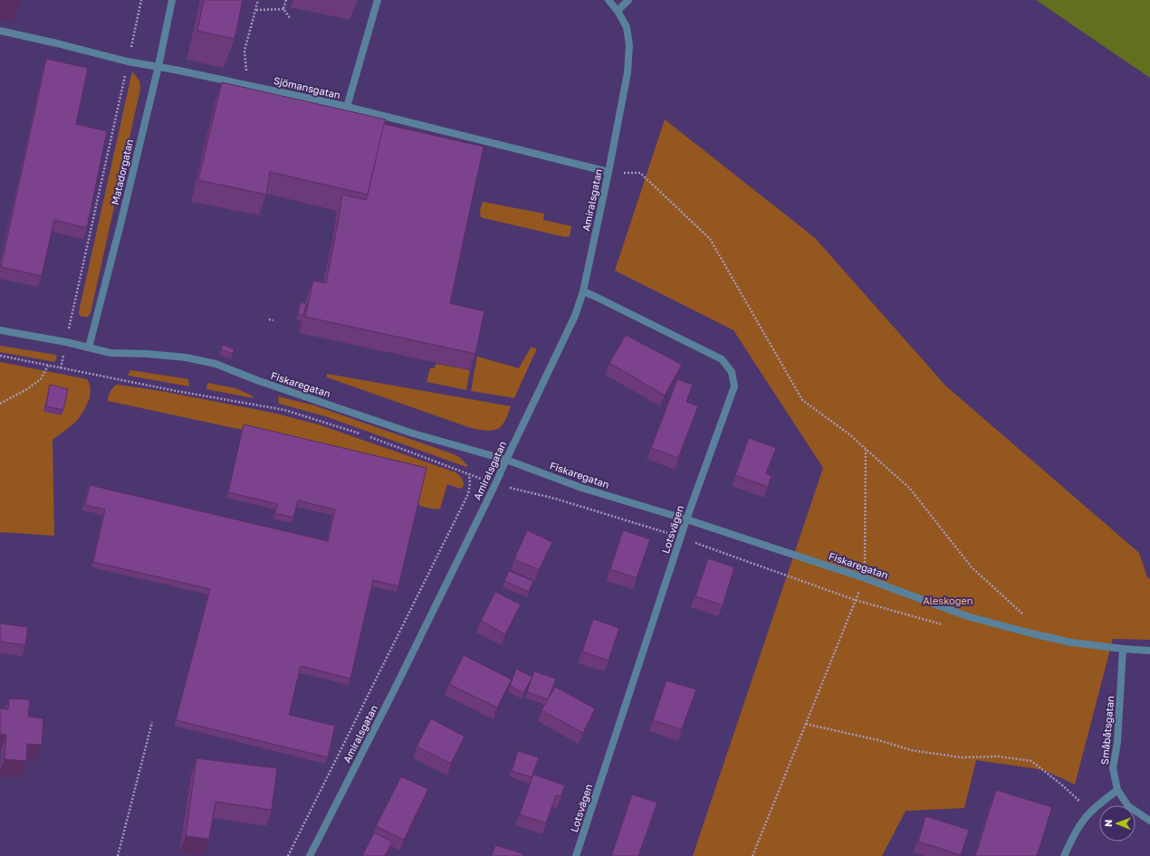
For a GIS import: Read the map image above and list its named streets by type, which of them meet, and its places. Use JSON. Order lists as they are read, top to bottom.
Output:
{
  "streets": {
    "street": [
      "Sjömansgatan",
      "Matadorgatan",
      "Amiralsgatan",
      "Fiskaregatan",
      "Lotsvägen",
      "Småbåtsgatan"
    ]
  },
  "crossings": [
    ["Sjömansgatan", "Matadorgatan"],
    ["Sjömansgatan", "Amiralsgatan"],
    ["Matadorgatan", "Fiskaregatan"],
    ["Amiralsgatan", "Fiskaregatan"],
    ["Amiralsgatan", "Lotsvägen"],
    ["Fiskaregatan", "Lotsvägen"],
    ["Fiskaregatan", "Småbåtsgatan"]
  ],
  "parks": ["Aleskogen"],
  "north": "left"
}
